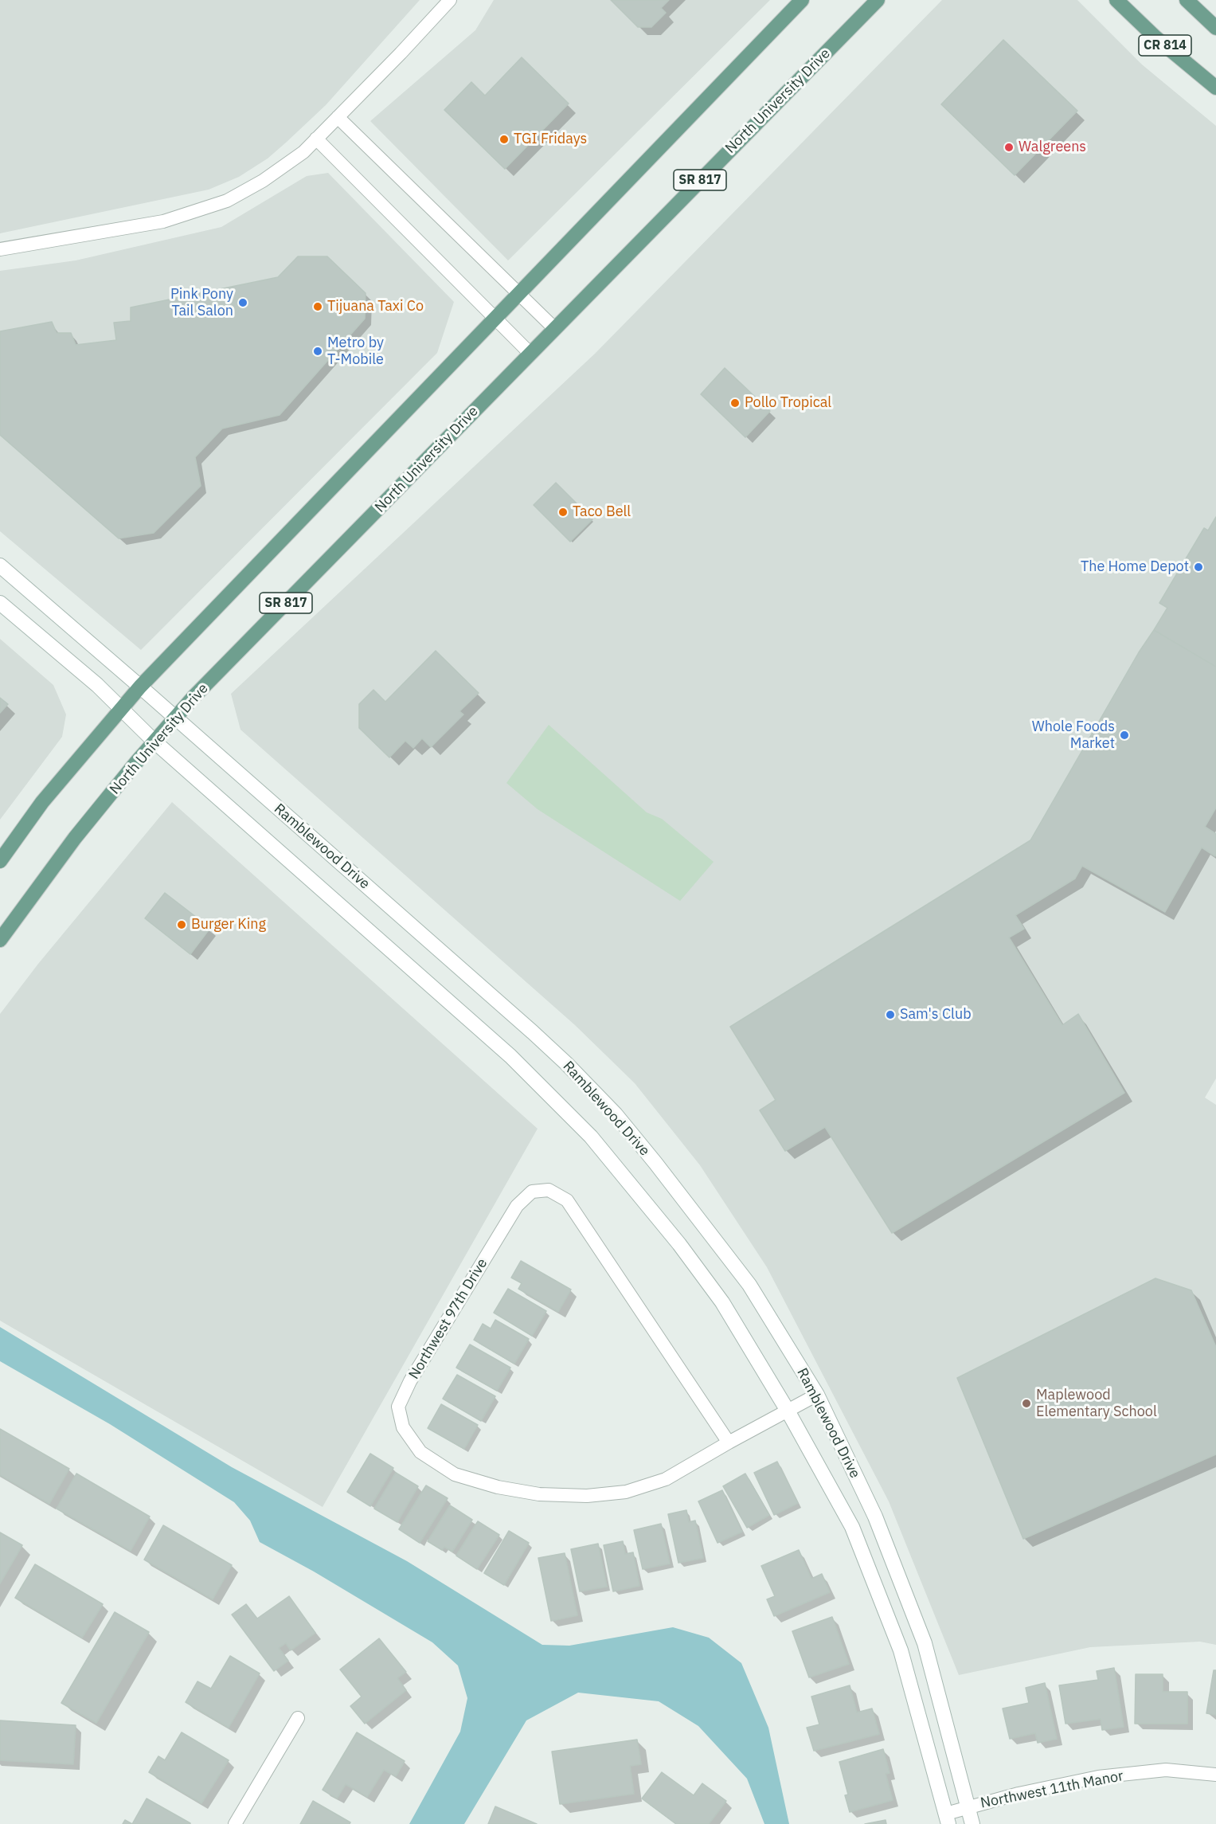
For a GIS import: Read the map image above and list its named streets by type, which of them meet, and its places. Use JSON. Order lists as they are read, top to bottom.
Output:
{
  "streets": {
    "main road": ["CR 814", "North University Drive", "SR 817"],
    "street": ["Ramblewood Drive", "Northwest 97th Drive", "Northwest 11th Manor"]
  },
  "crossings": [
    ["North University Drive", "Ramblewood Drive"],
    ["SR 817", "Ramblewood Drive"],
    ["Ramblewood Drive", "Northwest 97th Drive"],
    ["Ramblewood Drive", "Northwest 11th Manor"]
  ],
  "places": [
    "TGI Fridays",
    "Walgreens",
    "Pink Pony Tail Salon",
    "Tijuana Taxi Co",
    "Metro by T-Mobile",
    "Pollo Tropical",
    "Taco Bell",
    "The Home Depot",
    "Whole Foods Market",
    "Burger King",
    "Sam's Club",
    "Maplewood Elementary School"
  ]
}
